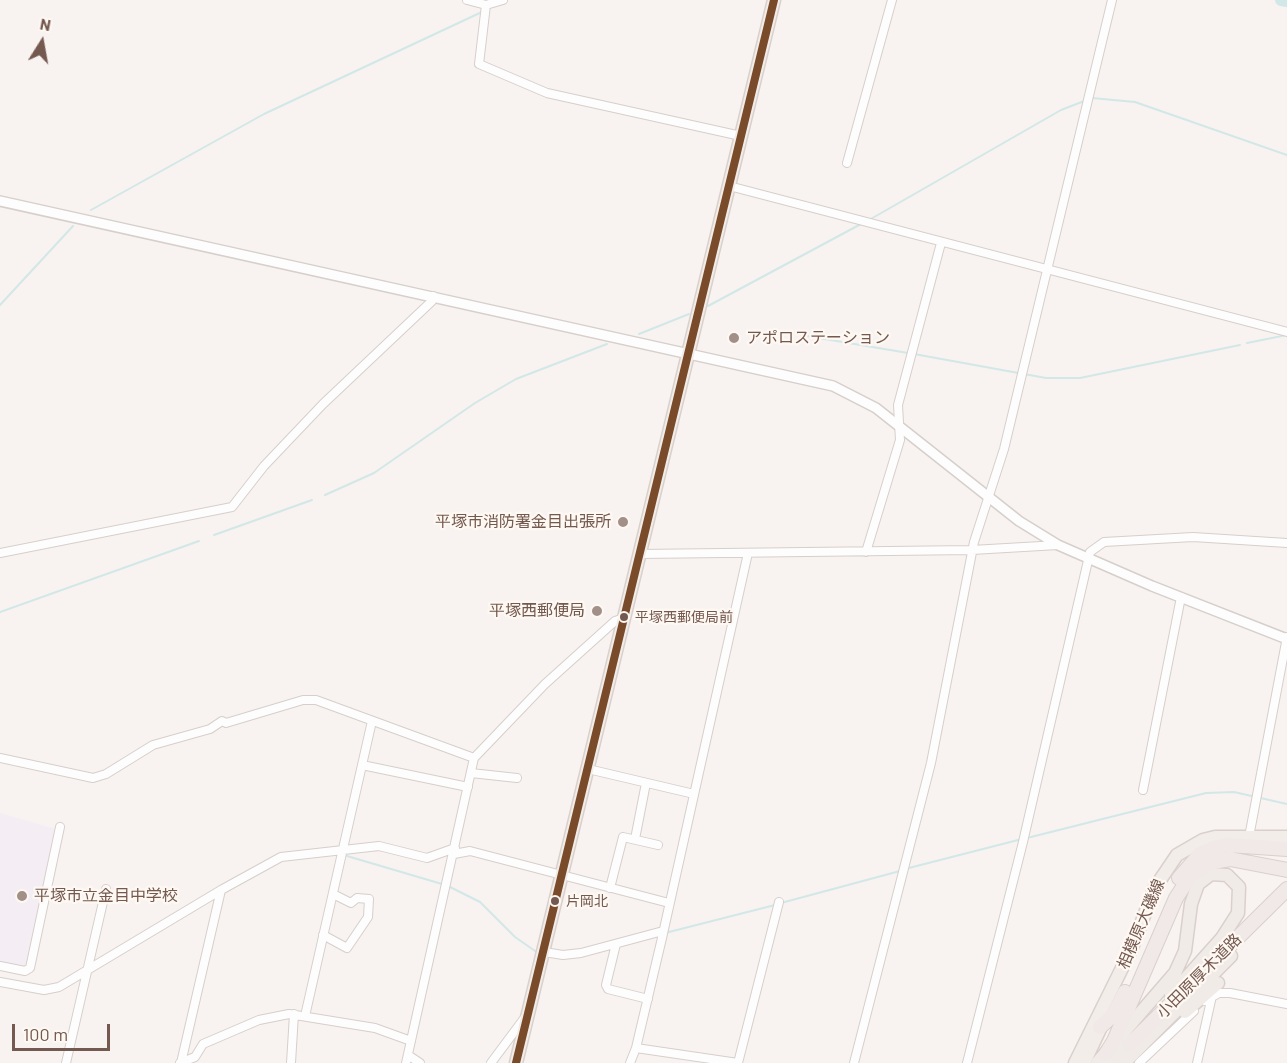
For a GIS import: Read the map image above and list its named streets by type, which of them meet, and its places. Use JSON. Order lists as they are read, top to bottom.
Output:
{
  "streets": {
    "highway": ["小田原厚木道路"],
    "main road": ["相模原大磯線"]
  },
  "places": [
    "アポロステーション",
    "平塚市消防署金目出張所",
    "平塚西郵便局",
    "平塚西郵便局前",
    "平塚市立金目中学校",
    "片岡北"
  ],
  "scale_bar": "100 m",
  "north": "top"
}
